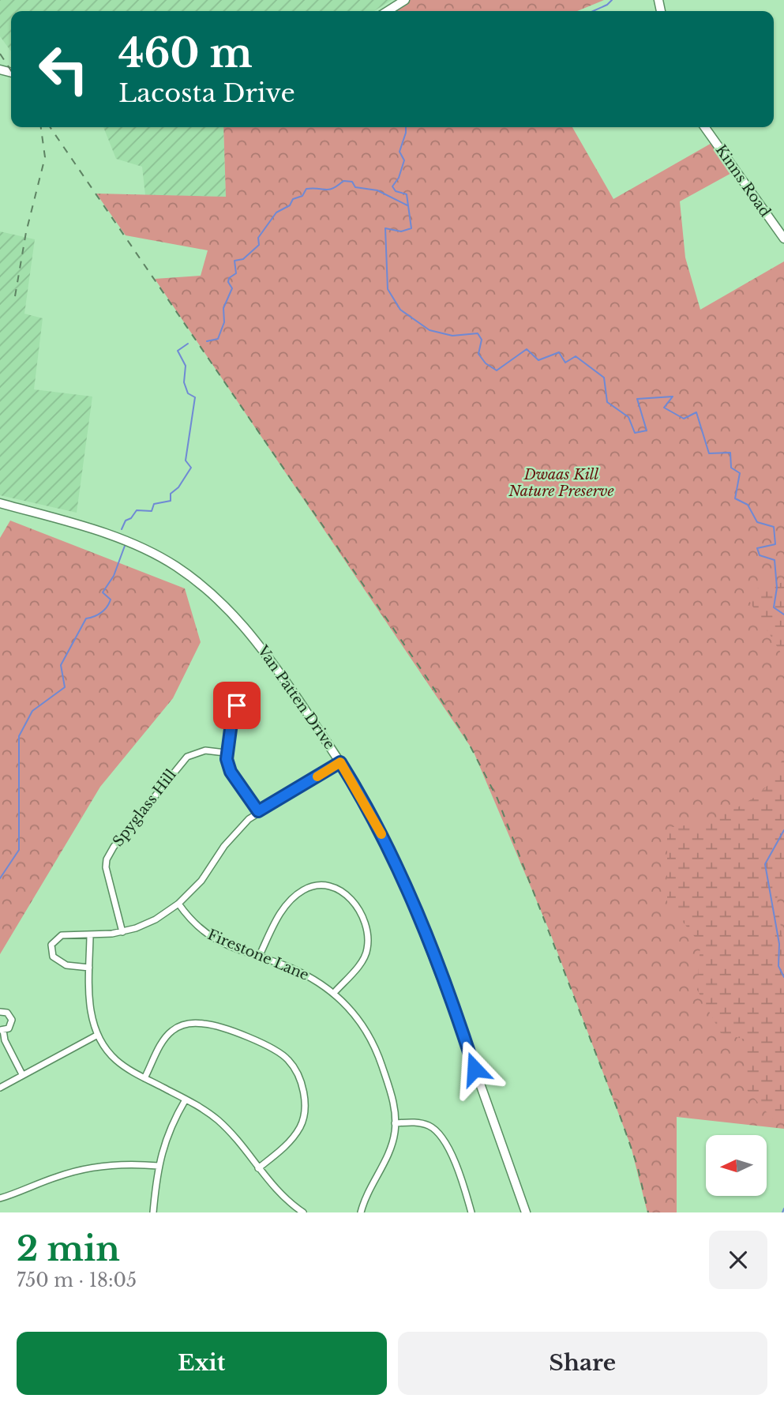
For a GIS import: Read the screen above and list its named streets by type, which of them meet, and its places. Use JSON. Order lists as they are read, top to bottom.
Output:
{
  "streets": {
    "street": [
      "Kinns Road",
      "Van Patten Drive",
      "Spyglass Hill",
      "Firestone Lane"
    ]
  },
  "parks": ["Dwaas Kill Nature Preserve"],
  "north": "left",
  "page": {
    "turn": ["460 m", "Lacosta Drive"],
    "heading": ["2 min", "750 m · 18:05"],
    "buttons": ["Exit", "Share"]
  }
}
